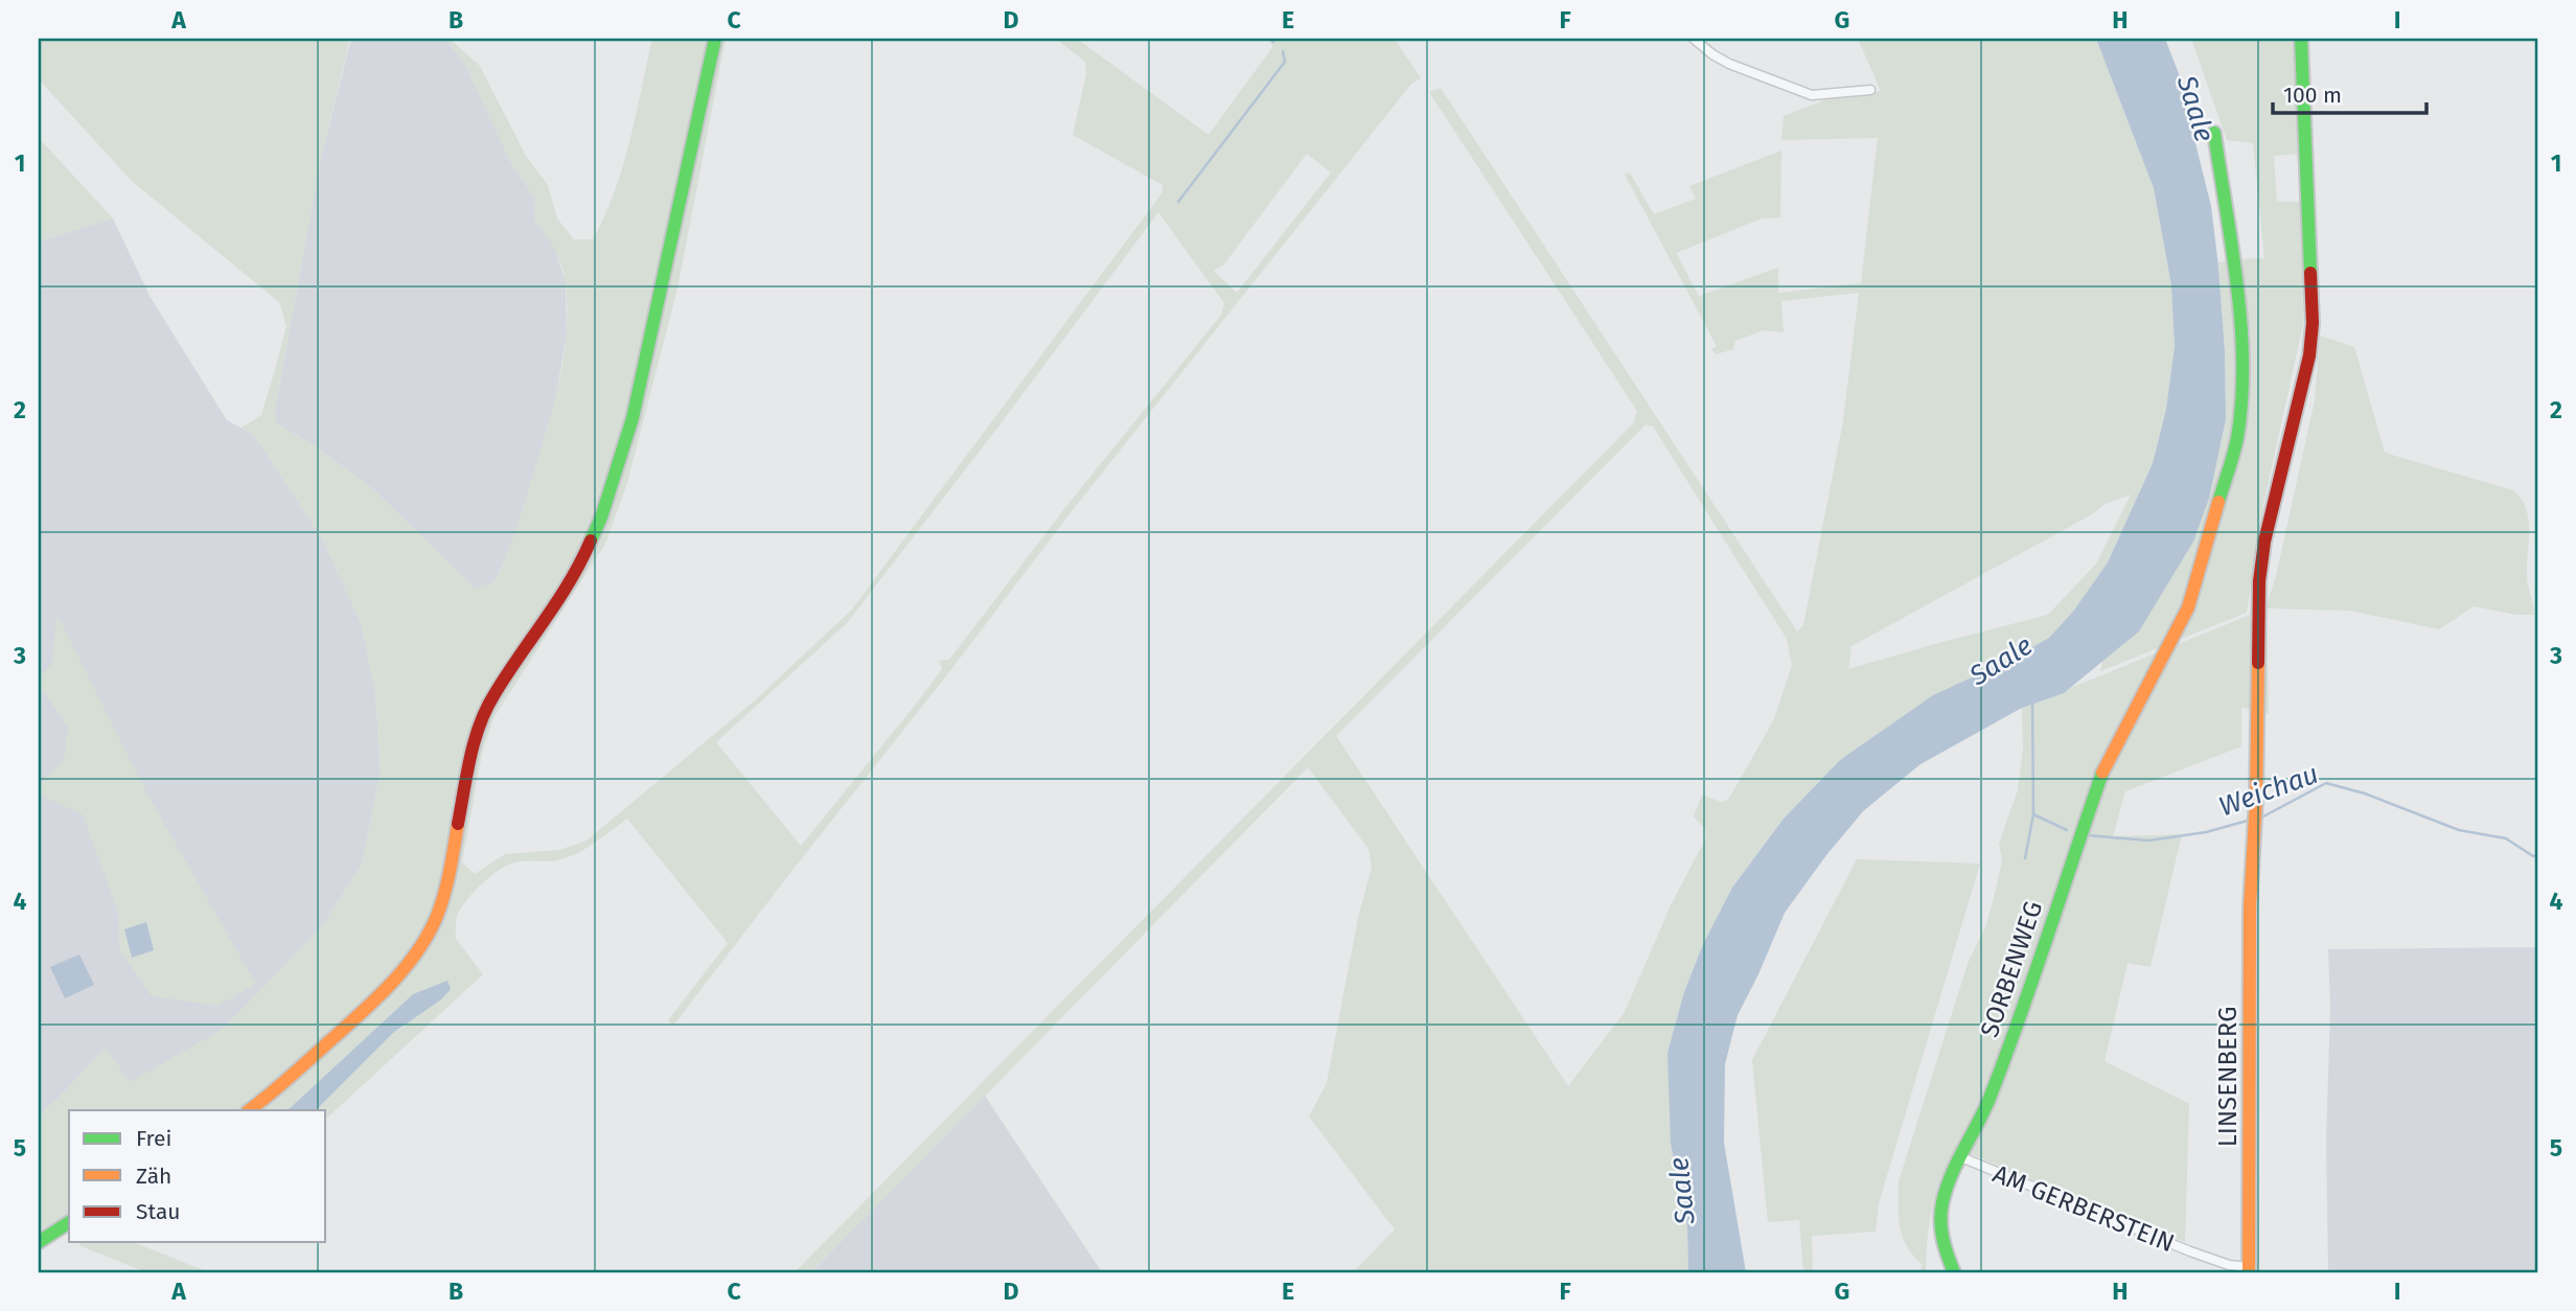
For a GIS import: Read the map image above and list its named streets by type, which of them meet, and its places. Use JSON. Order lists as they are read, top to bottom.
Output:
{
  "streets": {
    "street": ["SORBENWEG", "LINSENBERG", "AM GERBERSTEIN"]
  },
  "crossings": [
    ["SORBENWEG", "AM GERBERSTEIN"],
    ["LINSENBERG", "AM GERBERSTEIN"]
  ],
  "water": ["Saale", "Weichau"],
  "legend": ["Frei", "Zäh", "Stau"],
  "scale_bar": "100 m",
  "grid": {
    "columns": [
      "A",
      "B",
      "C",
      "D",
      "E",
      "F",
      "G",
      "H",
      "I"
    ],
    "rows": [
      "1",
      "2",
      "3",
      "4",
      "5"
    ]
  }
}
